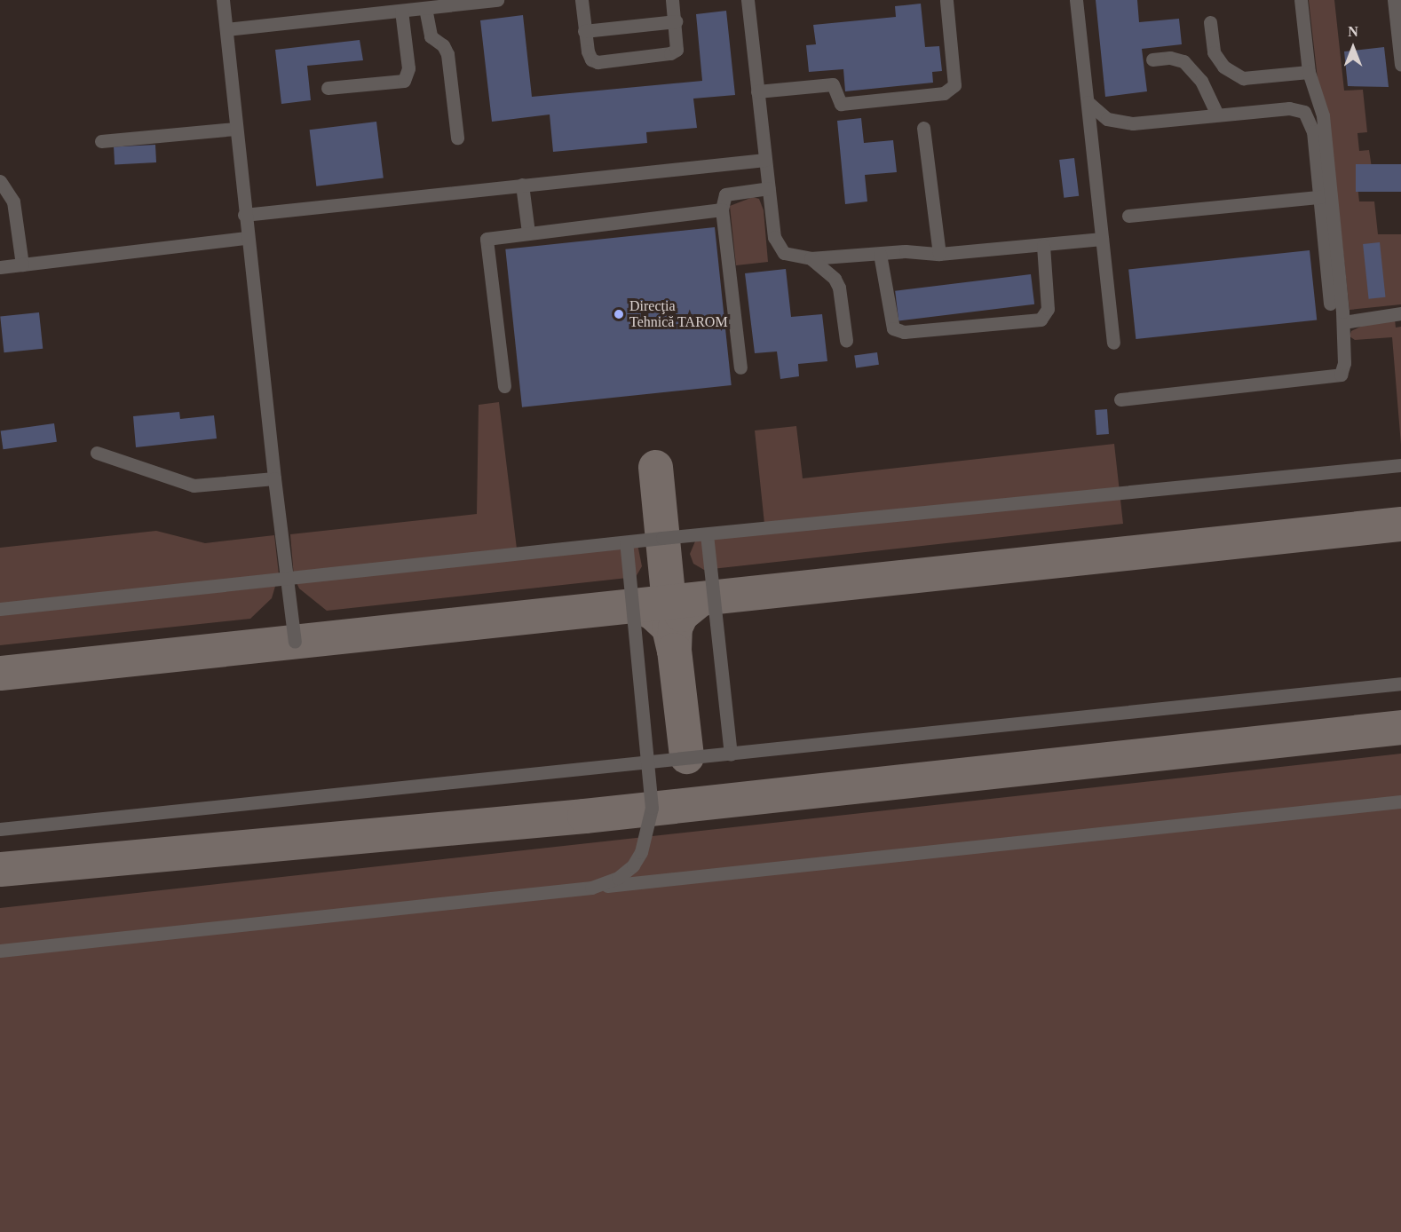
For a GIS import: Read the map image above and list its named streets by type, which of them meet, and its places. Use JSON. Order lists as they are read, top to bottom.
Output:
{
  "places": ["Direcţia Tehnică TAROM"],
  "north": "top"
}
